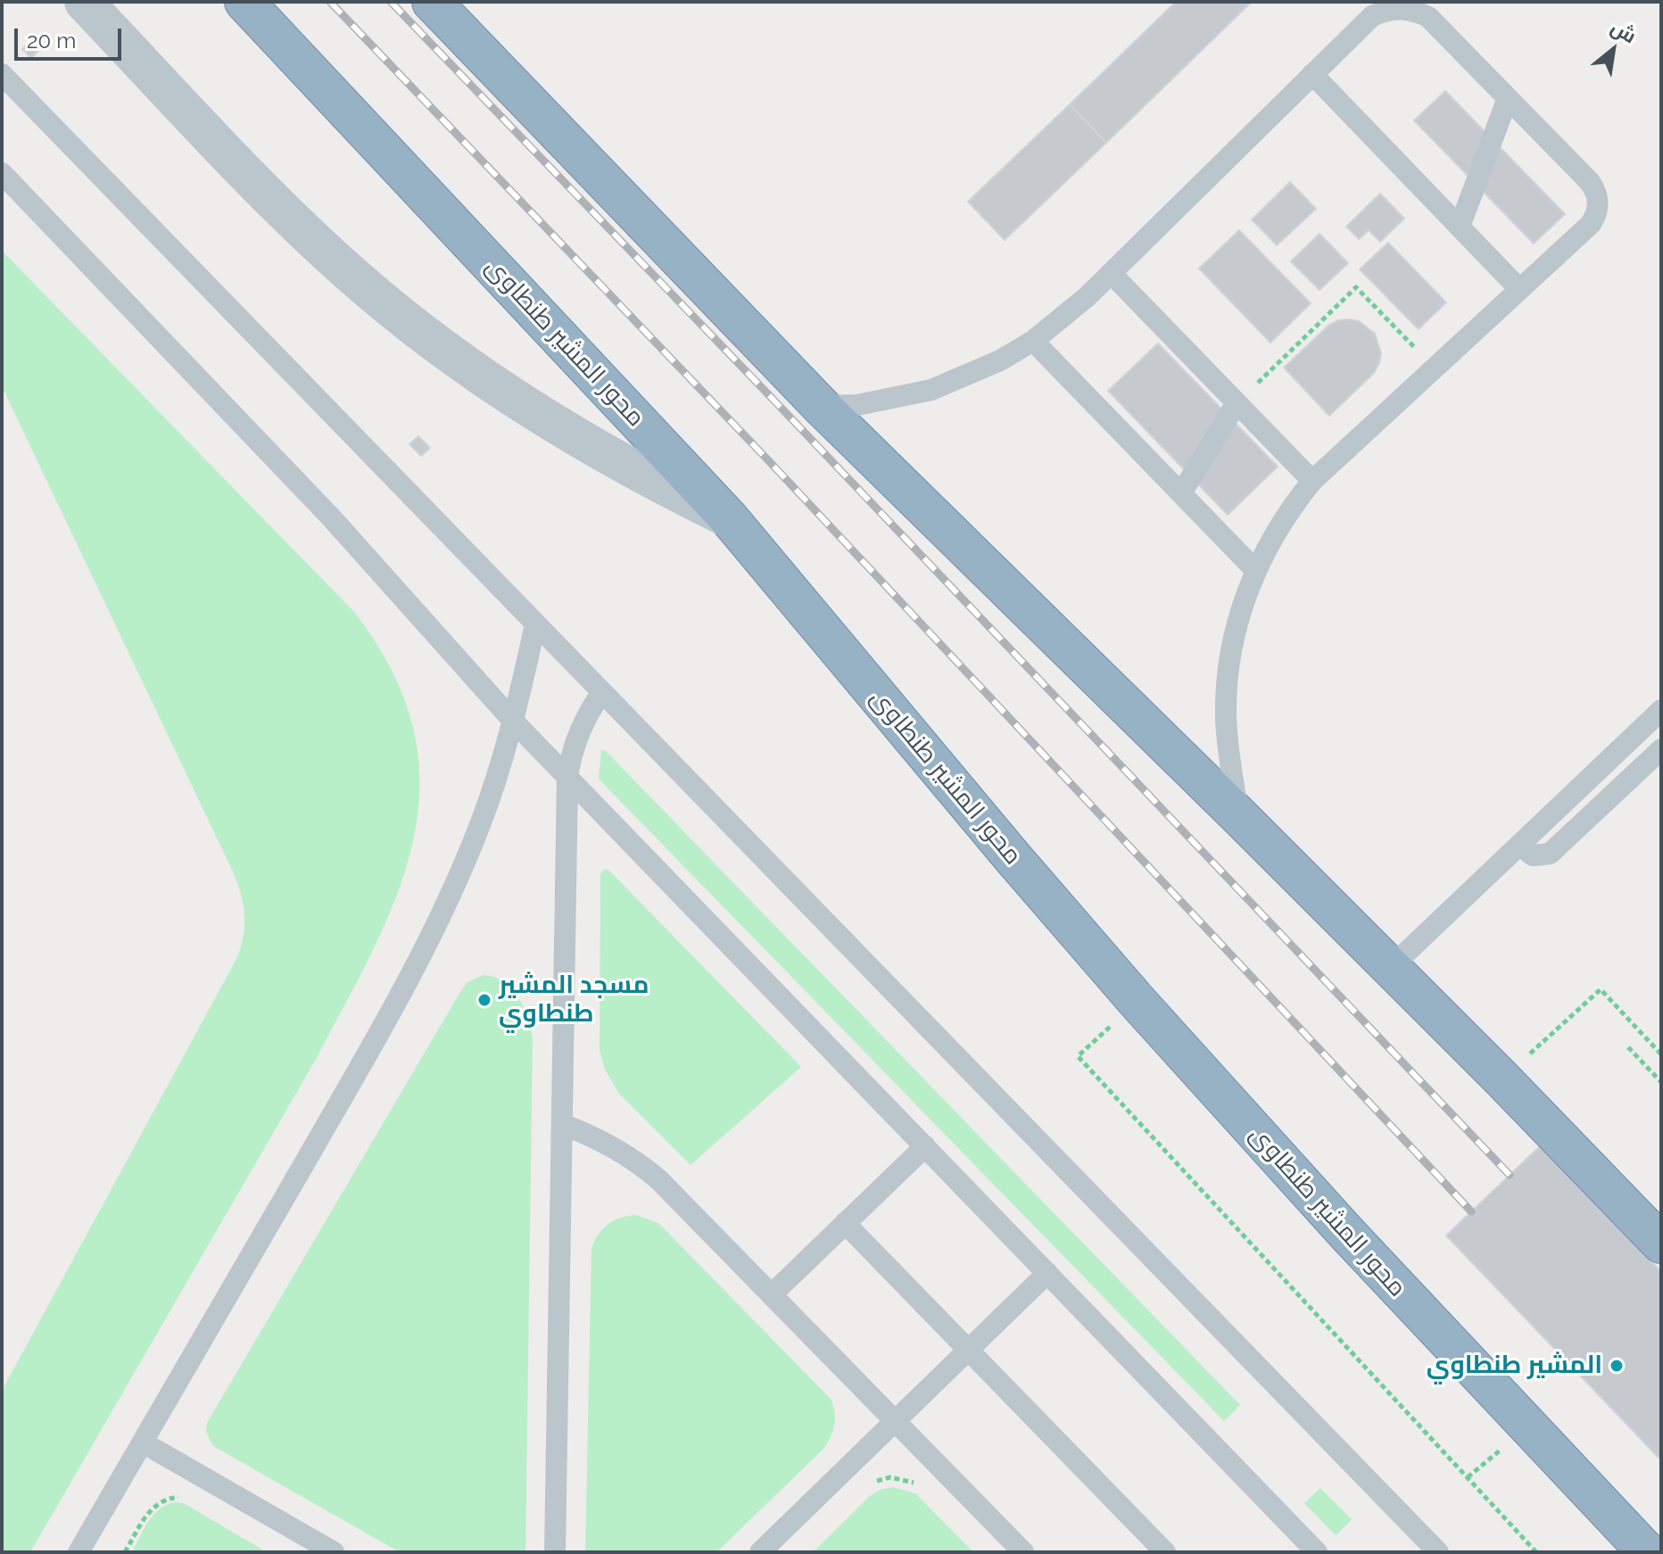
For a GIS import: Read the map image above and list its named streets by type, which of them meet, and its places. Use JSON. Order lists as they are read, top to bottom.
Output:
{
  "streets": {
    "highway": ["محور المشير طنطاوى"]
  },
  "places": ["مسجد المشير طنطاوي", "المشير طنطاوي"],
  "scale_bar": "20 m",
  "north": "top right"
}
